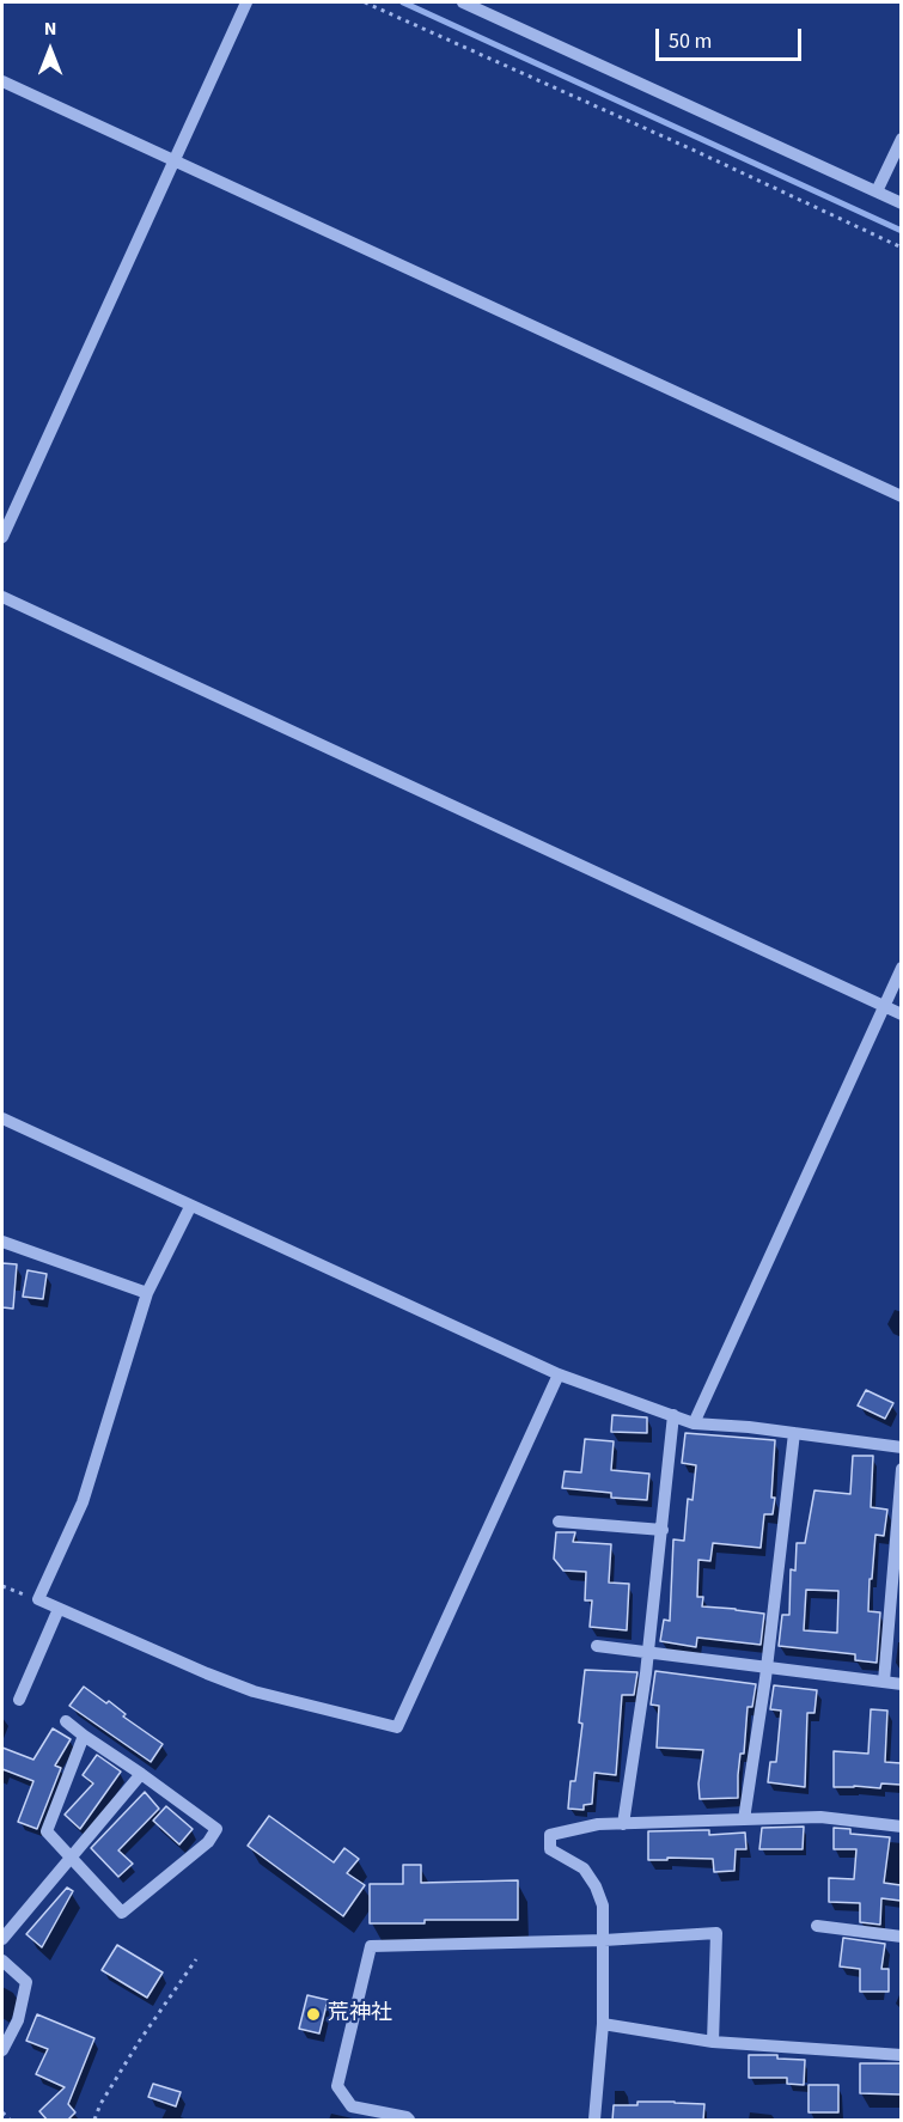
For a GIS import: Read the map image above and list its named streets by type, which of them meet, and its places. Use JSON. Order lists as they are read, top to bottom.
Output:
{
  "places": ["荒神社"],
  "scale_bar": "50 m",
  "north": "top"
}
